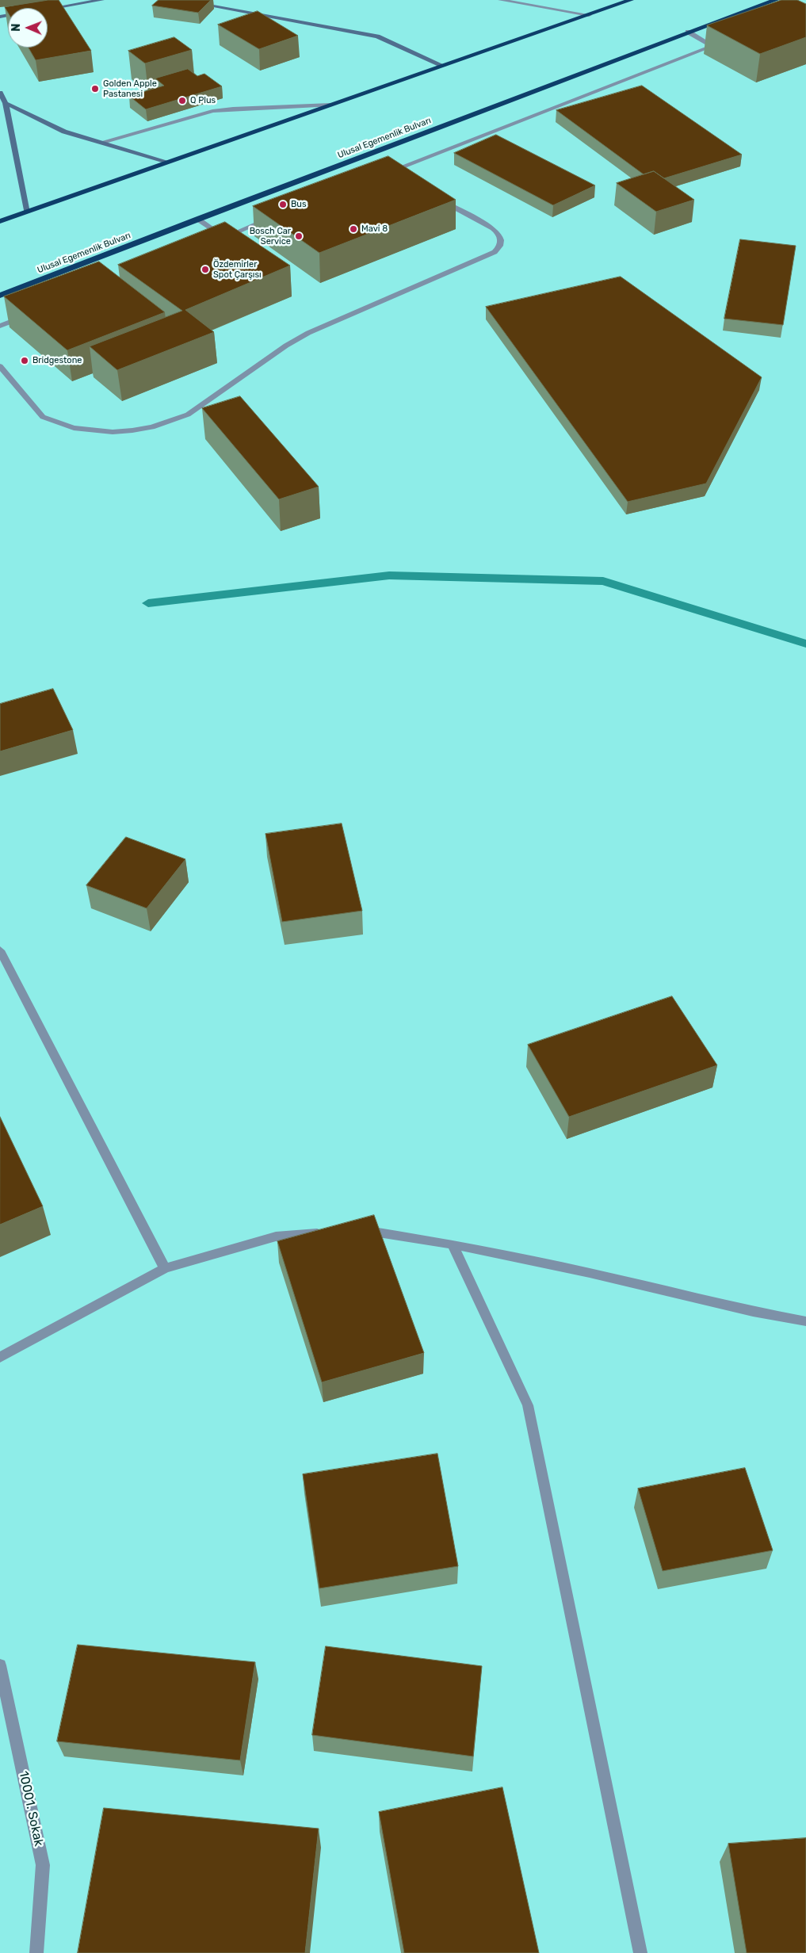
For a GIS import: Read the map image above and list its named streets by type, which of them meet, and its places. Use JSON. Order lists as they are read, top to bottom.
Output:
{
  "streets": {
    "highway": ["Ulusal Egemenlik Bulvarı"],
    "street": ["10001. Sokak"]
  },
  "places": [
    "Golden Apple Pastanesi",
    "Q Plus",
    "Bus",
    "Mavi 8",
    "Bosch Car Service",
    "Özdemirler Spot Çarşısı",
    "Bridgestone"
  ],
  "north": "left"
}
